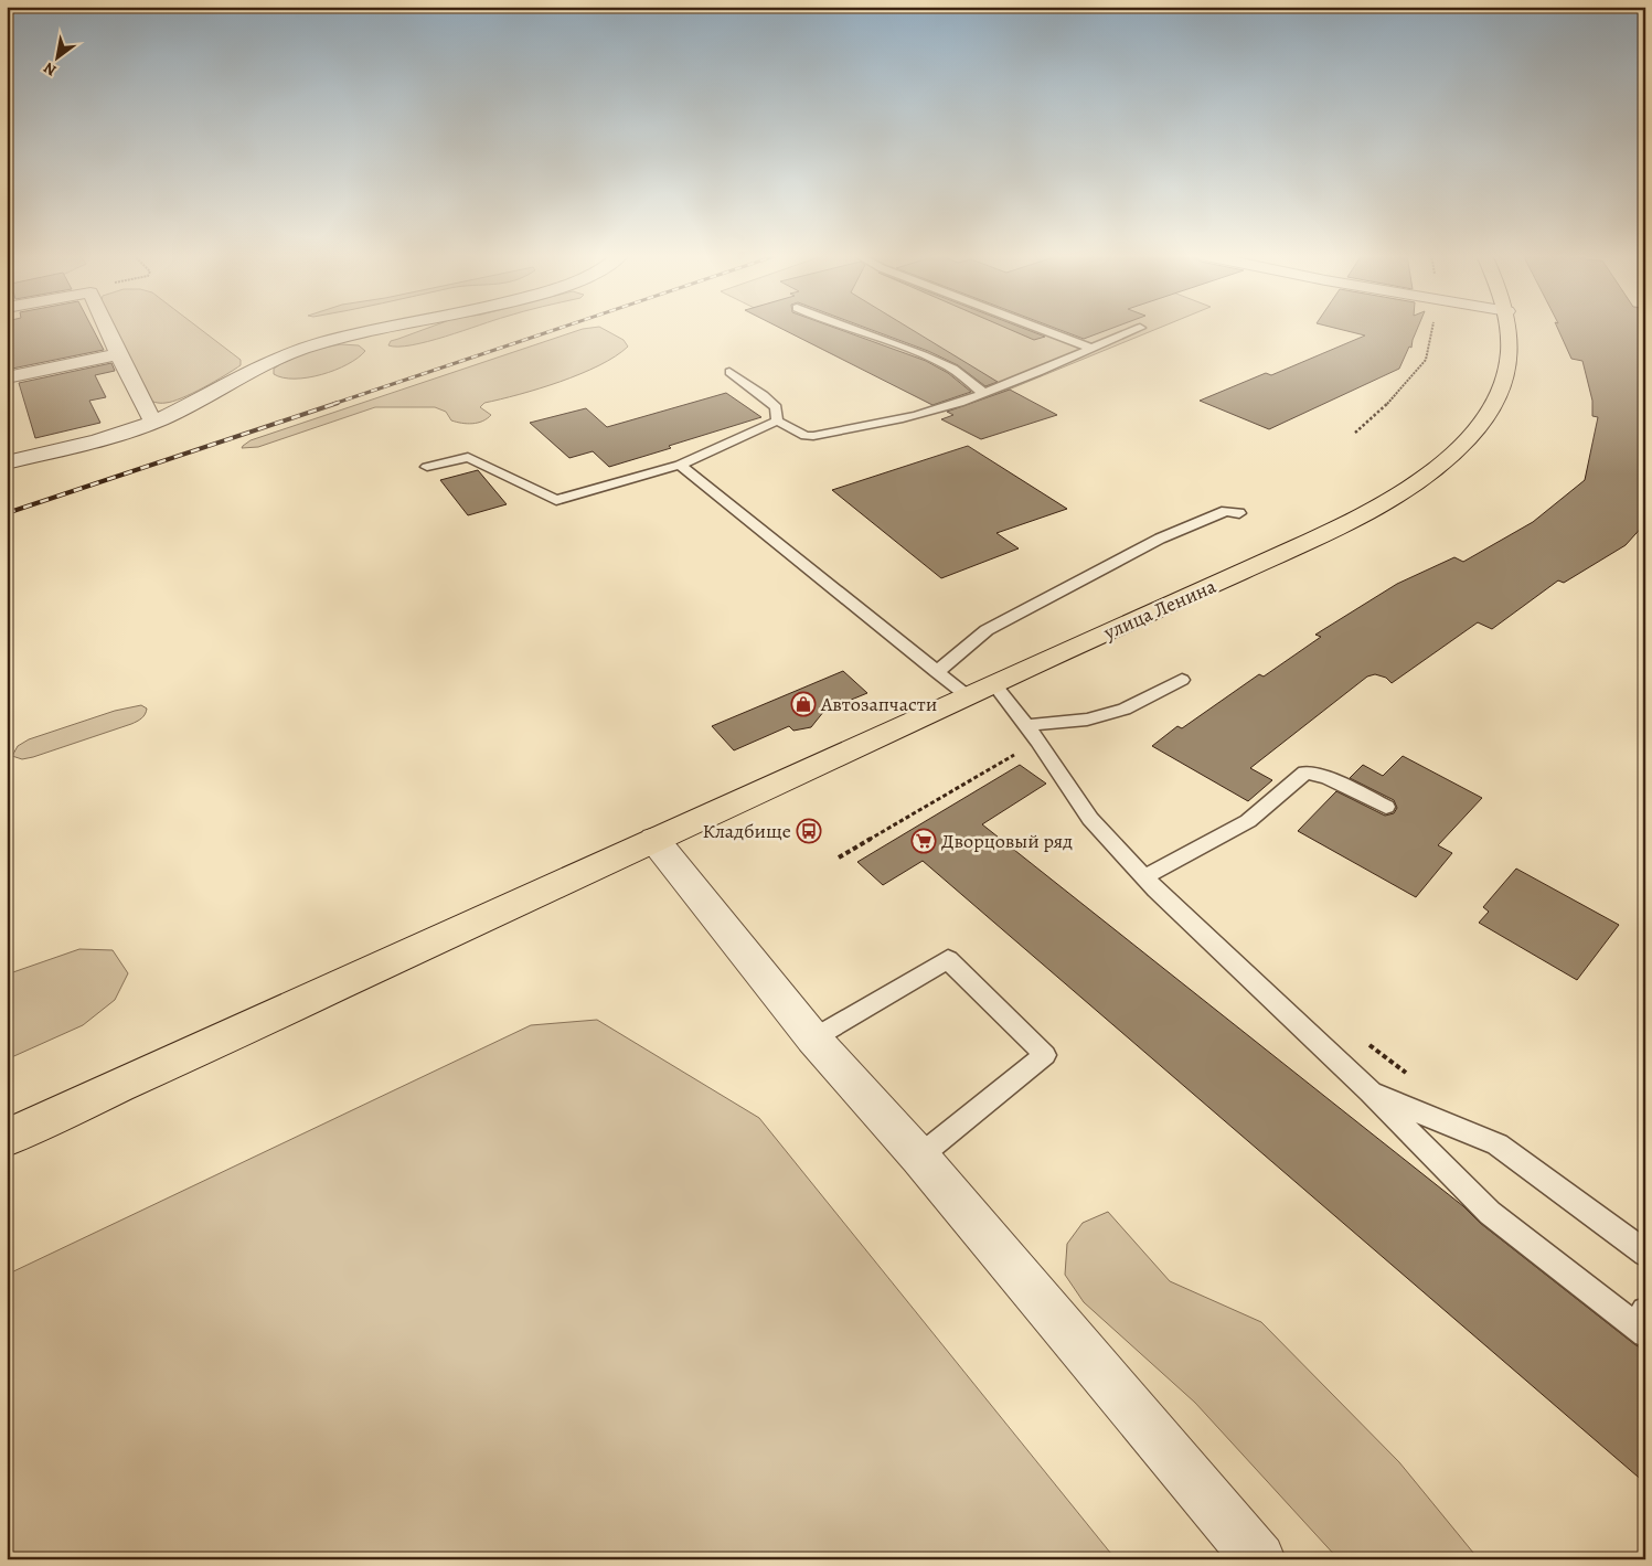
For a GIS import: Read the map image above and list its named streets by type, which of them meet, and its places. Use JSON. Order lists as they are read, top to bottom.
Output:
{
  "streets": {
    "main road": ["улица Ленина"]
  },
  "places": {
    "shop": ["Автозапчасти"],
    "bus stop": ["Кладбище"],
    "supermarket": ["Дворцовый ряд"]
  },
  "north": "bottom left"
}
